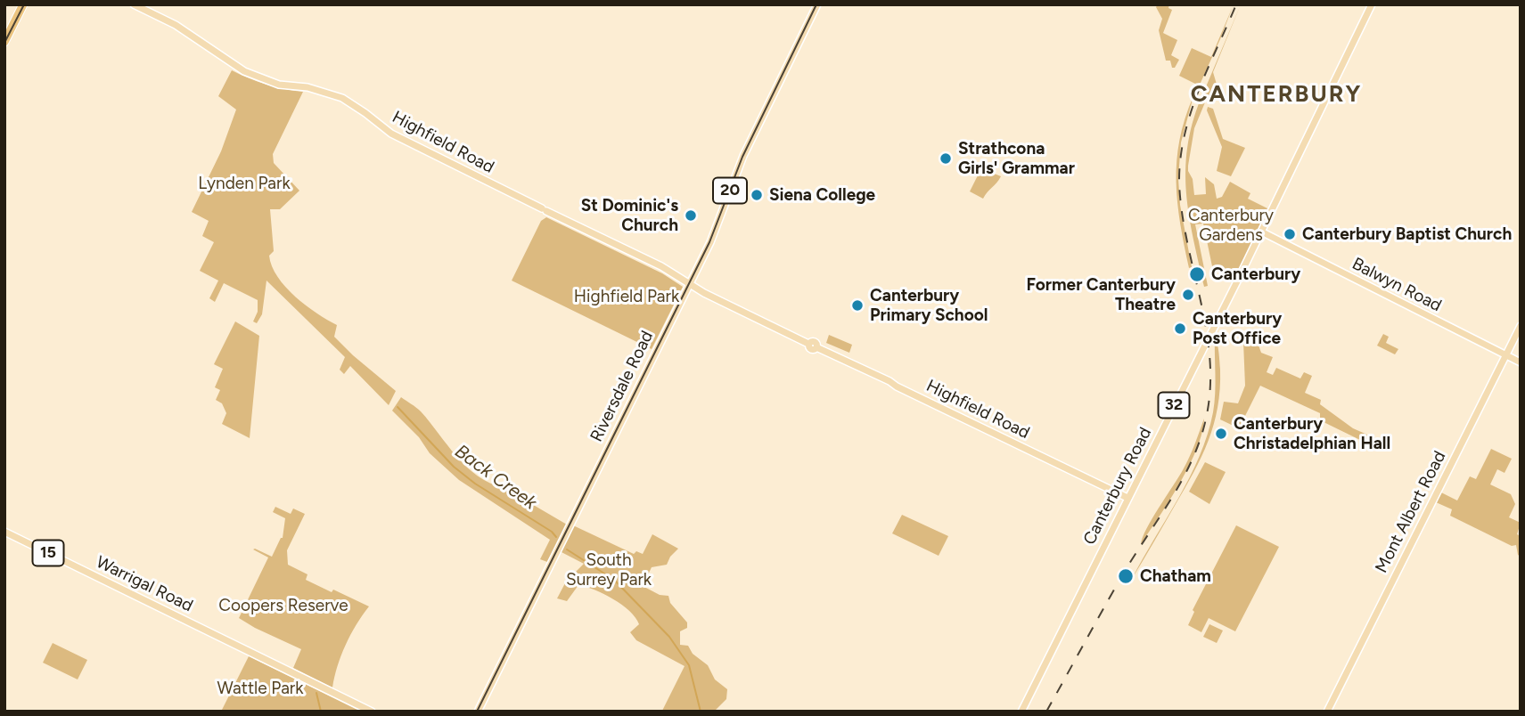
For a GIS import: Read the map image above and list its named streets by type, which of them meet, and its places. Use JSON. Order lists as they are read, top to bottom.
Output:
{
  "streets": {
    "main road": [
      "Highfield Road",
      "20",
      "Balwyn Road",
      "Riversdale Road",
      "32",
      "Canterbury Road",
      "Mont Albert Road",
      "15",
      "Warrigal Road"
    ]
  },
  "crossings": [
    ["Highfield Road", "Riversdale Road"],
    ["Highfield Road", "Canterbury Road"],
    ["Balwyn Road", "Canterbury Road"],
    ["Balwyn Road", "Mont Albert Road"]
  ],
  "districts": ["CANTERBURY"],
  "water": ["Back Creek"],
  "parks": [
    "Lynden Park",
    "Canterbury Gardens",
    "Highfield Park",
    "South Surrey Park",
    "Coopers Reserve",
    "Wattle Park"
  ],
  "places": [
    "Strathcona Girls' Grammar",
    "Siena College",
    "St Dominic's Church",
    "Canterbury Baptist Church",
    "Canterbury",
    "Former Canterbury Theatre",
    "Canterbury Primary School",
    "Canterbury Post Office",
    "Canterbury Christadelphian Hall",
    "Chatham"
  ]
}
